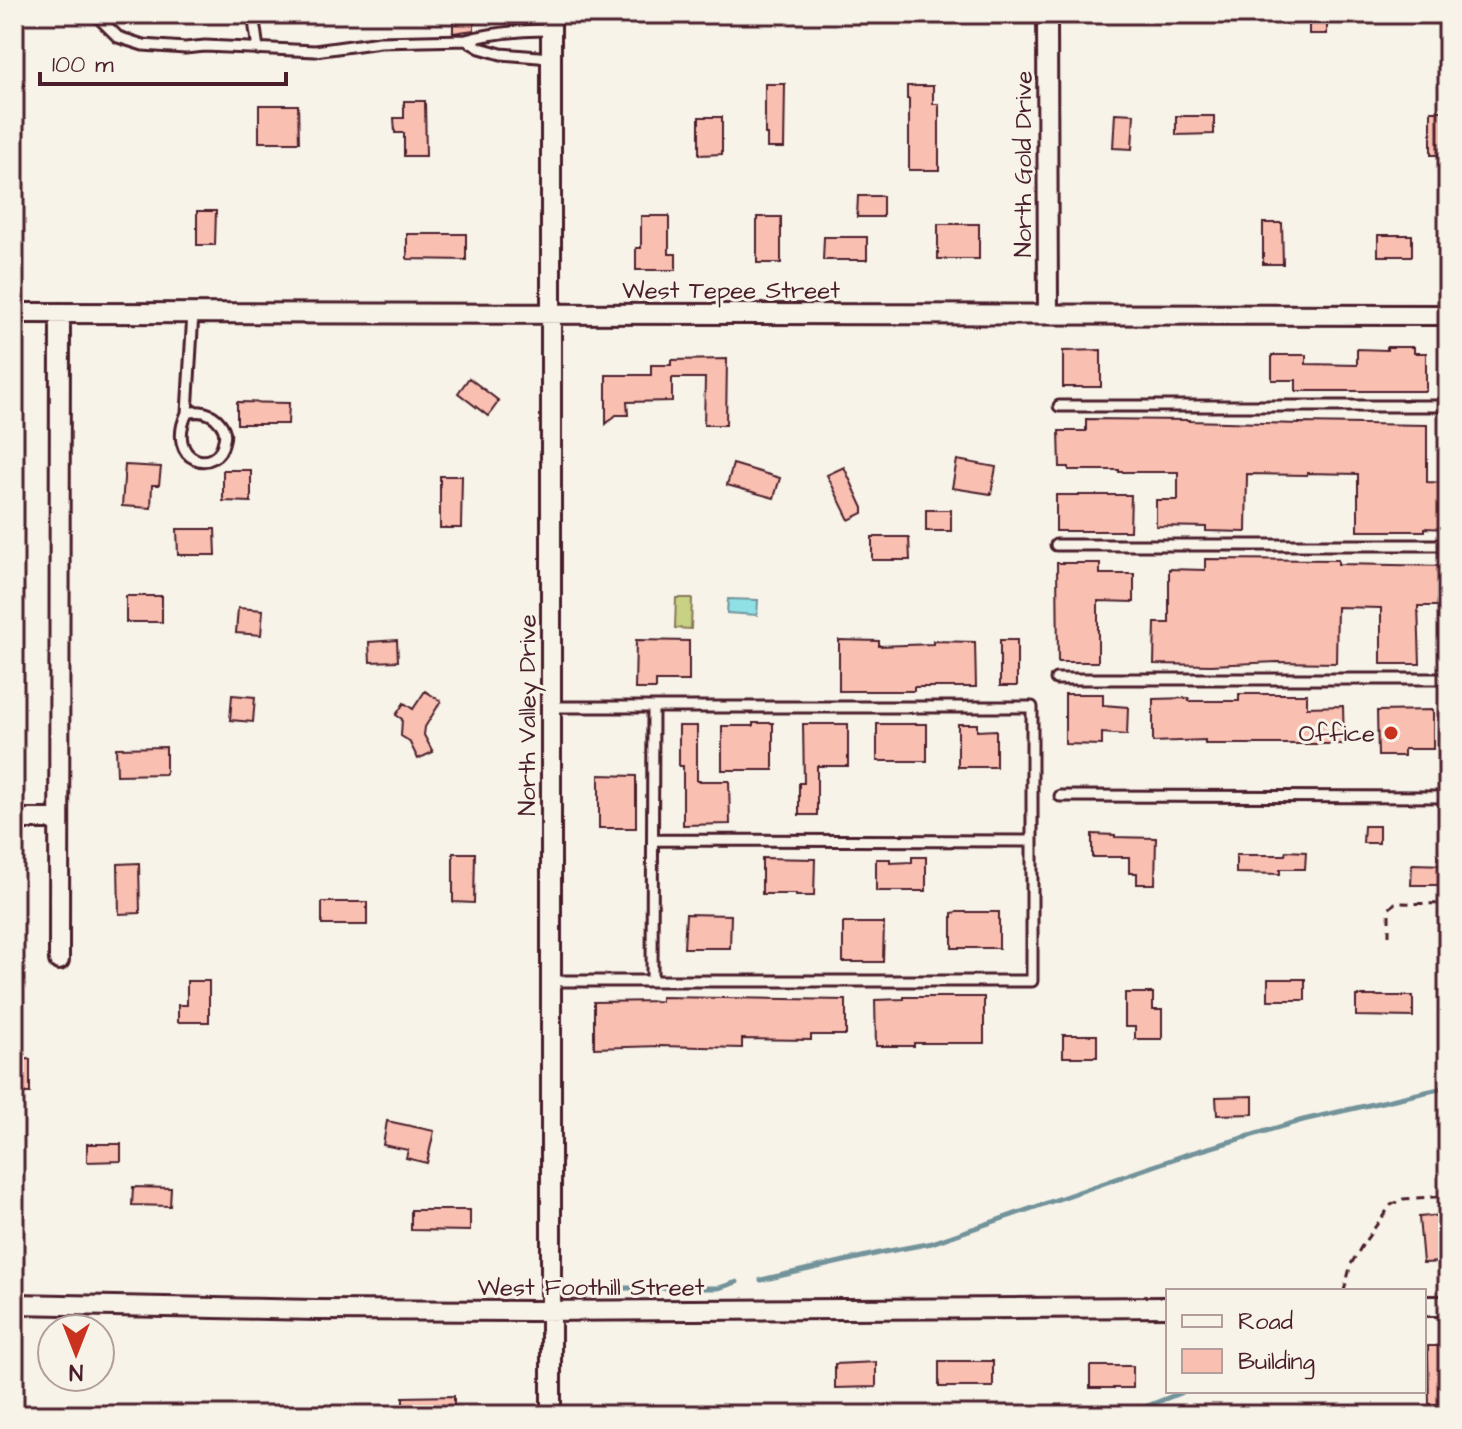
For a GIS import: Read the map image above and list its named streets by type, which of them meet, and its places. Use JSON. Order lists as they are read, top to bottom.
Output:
{
  "streets": {
    "street": [
      "North Gold Drive",
      "West Tepee Street",
      "North Valley Drive",
      "West Foothill Street"
    ]
  },
  "crossings": [
    ["North Gold Drive", "West Tepee Street"],
    ["West Tepee Street", "North Valley Drive"],
    ["North Valley Drive", "West Foothill Street"]
  ],
  "places": ["Office"],
  "legend": ["Road", "Building"],
  "scale_bar": "100 m",
  "north": "bottom"
}
